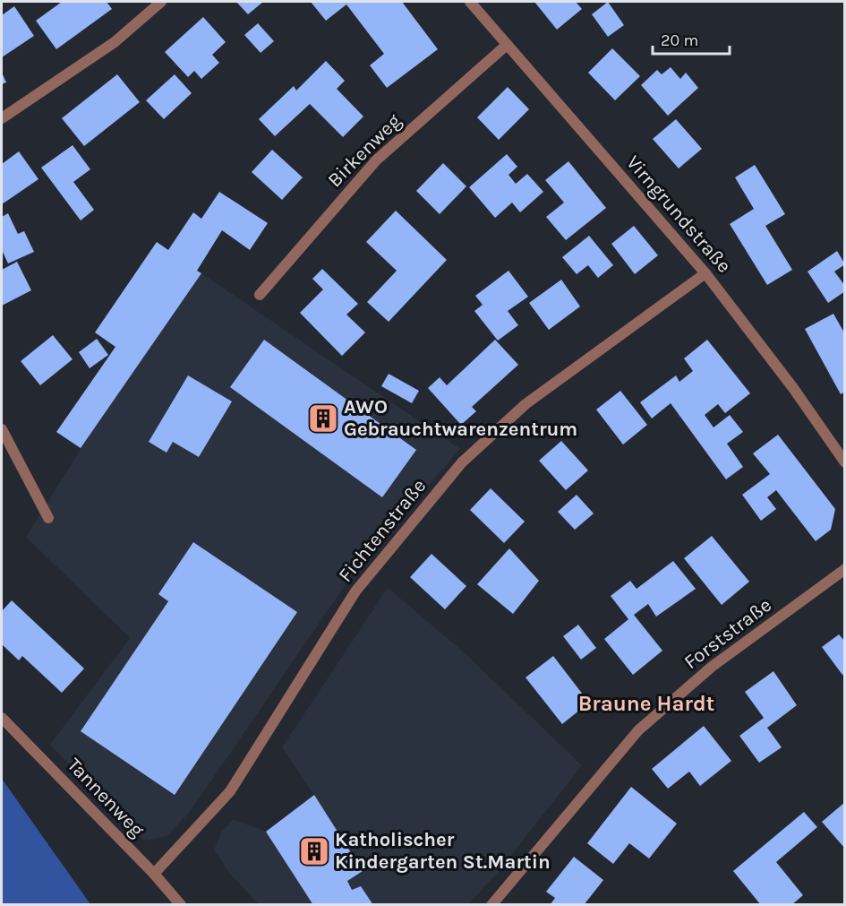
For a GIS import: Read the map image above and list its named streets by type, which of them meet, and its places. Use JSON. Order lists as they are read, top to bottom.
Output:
{
  "streets": {
    "street": [
      "Birkenweg",
      "Virngrundstraße",
      "Fichtenstraße",
      "Forststraße",
      "Tannenweg"
    ]
  },
  "crossings": [
    ["Birkenweg", "Virngrundstraße"],
    ["Virngrundstraße", "Fichtenstraße"],
    ["Fichtenstraße", "Tannenweg"]
  ],
  "districts": ["Braune Hardt"],
  "places": {
    "building": ["AWO Gebrauchtwarenzentrum", "Katholischer Kindergarten St.Martin"]
  },
  "scale_bar": "20 m"
}
